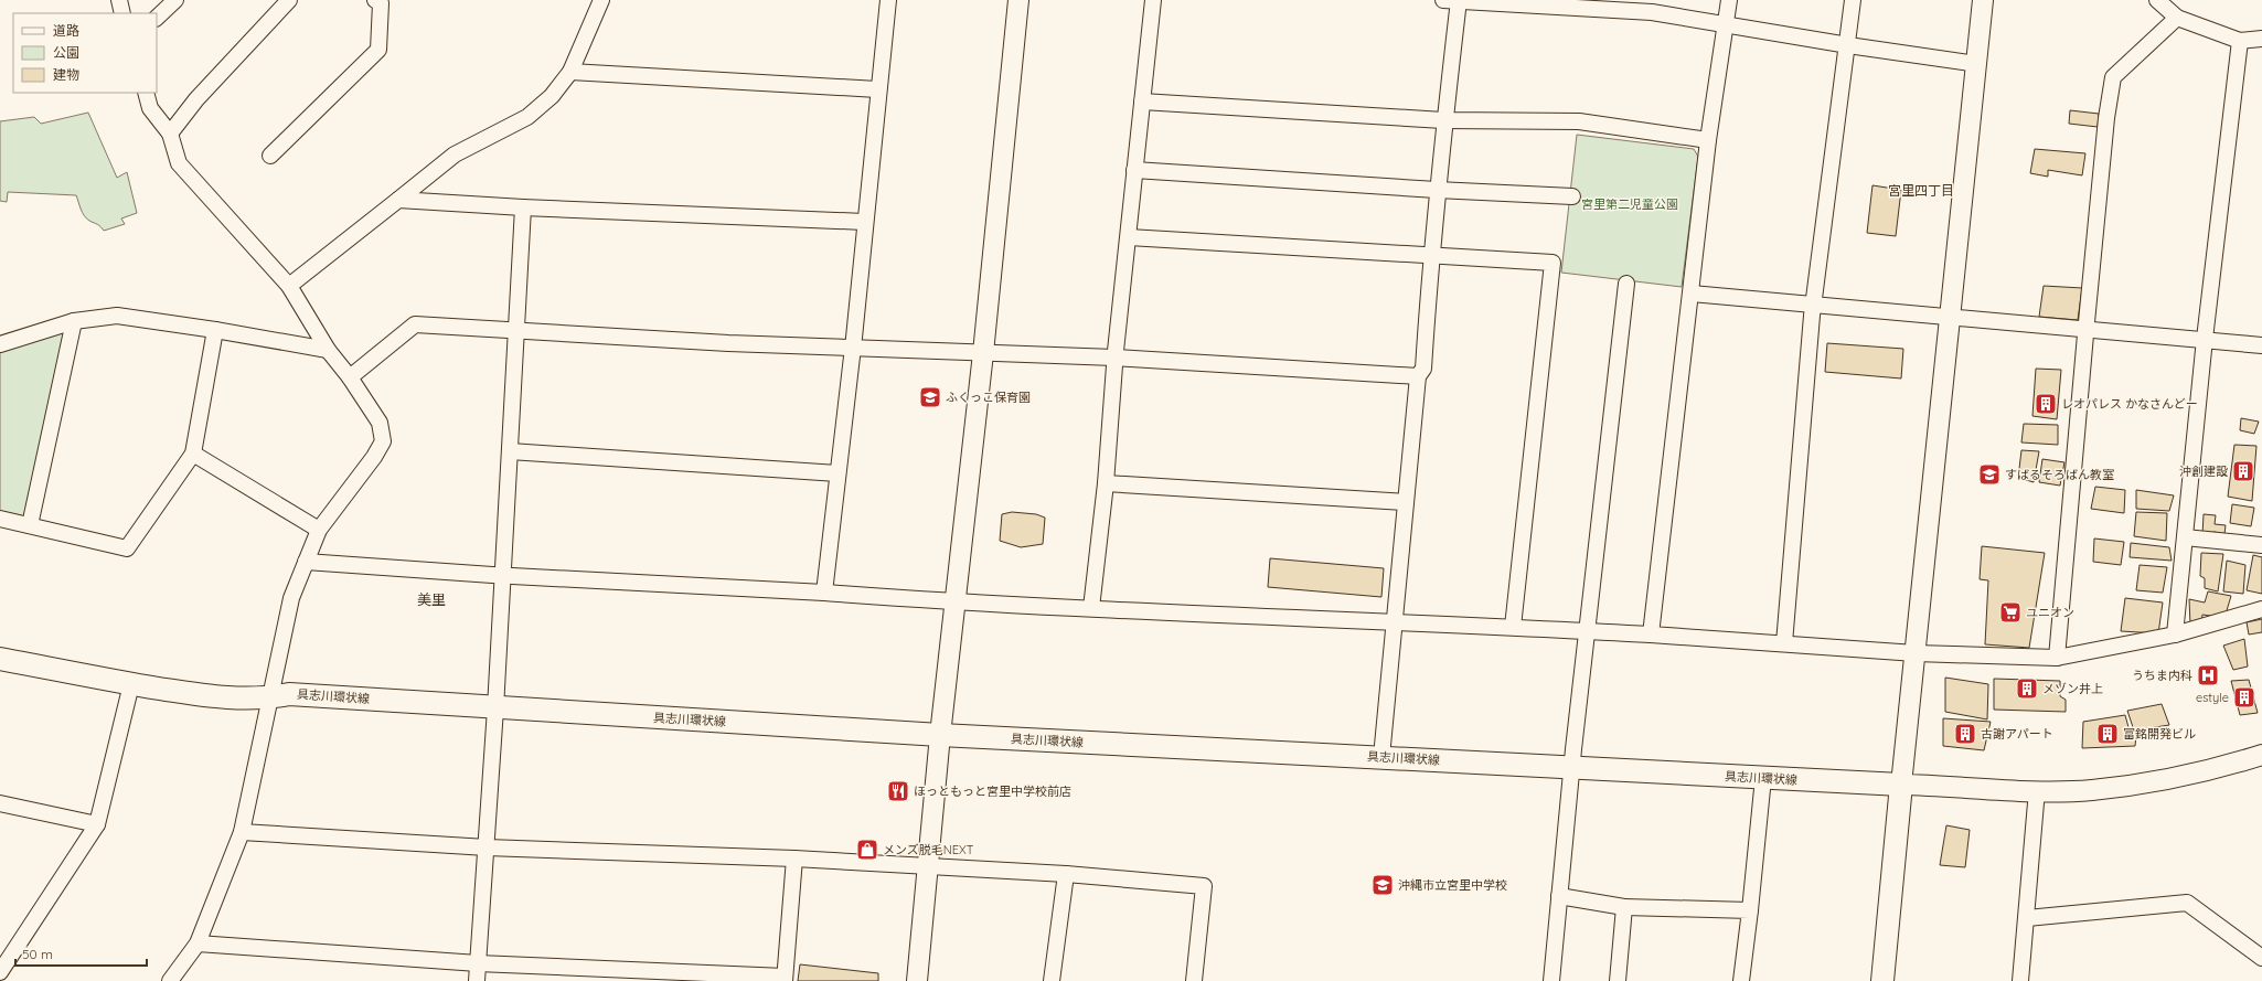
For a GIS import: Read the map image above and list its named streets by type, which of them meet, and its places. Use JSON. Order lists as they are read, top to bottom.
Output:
{
  "streets": {
    "main road": ["具志川環状線"]
  },
  "districts": ["宮里四丁目", "美里"],
  "parks": ["宮里第二児童公園"],
  "places": {
    "school or university": ["ふくっこ保育園", "すばるそろばん教室", "沖縄市立宮里中学校"],
    "building": [
      "レオパレス かなさんどー",
      "沖創建設",
      "メゾン井上",
      "estyle",
      "古謝アパート",
      "富銘開発ビル"
    ],
    "supermarket": ["ユニオン"],
    "hospital": ["うちま内科"],
    "restaurant": ["ほっともっと宮里中学校前店"],
    "shop": ["メンズ脱毛NEXT"]
  },
  "legend": ["道路", "公園", "建物"],
  "scale_bar": "50 m"
}
